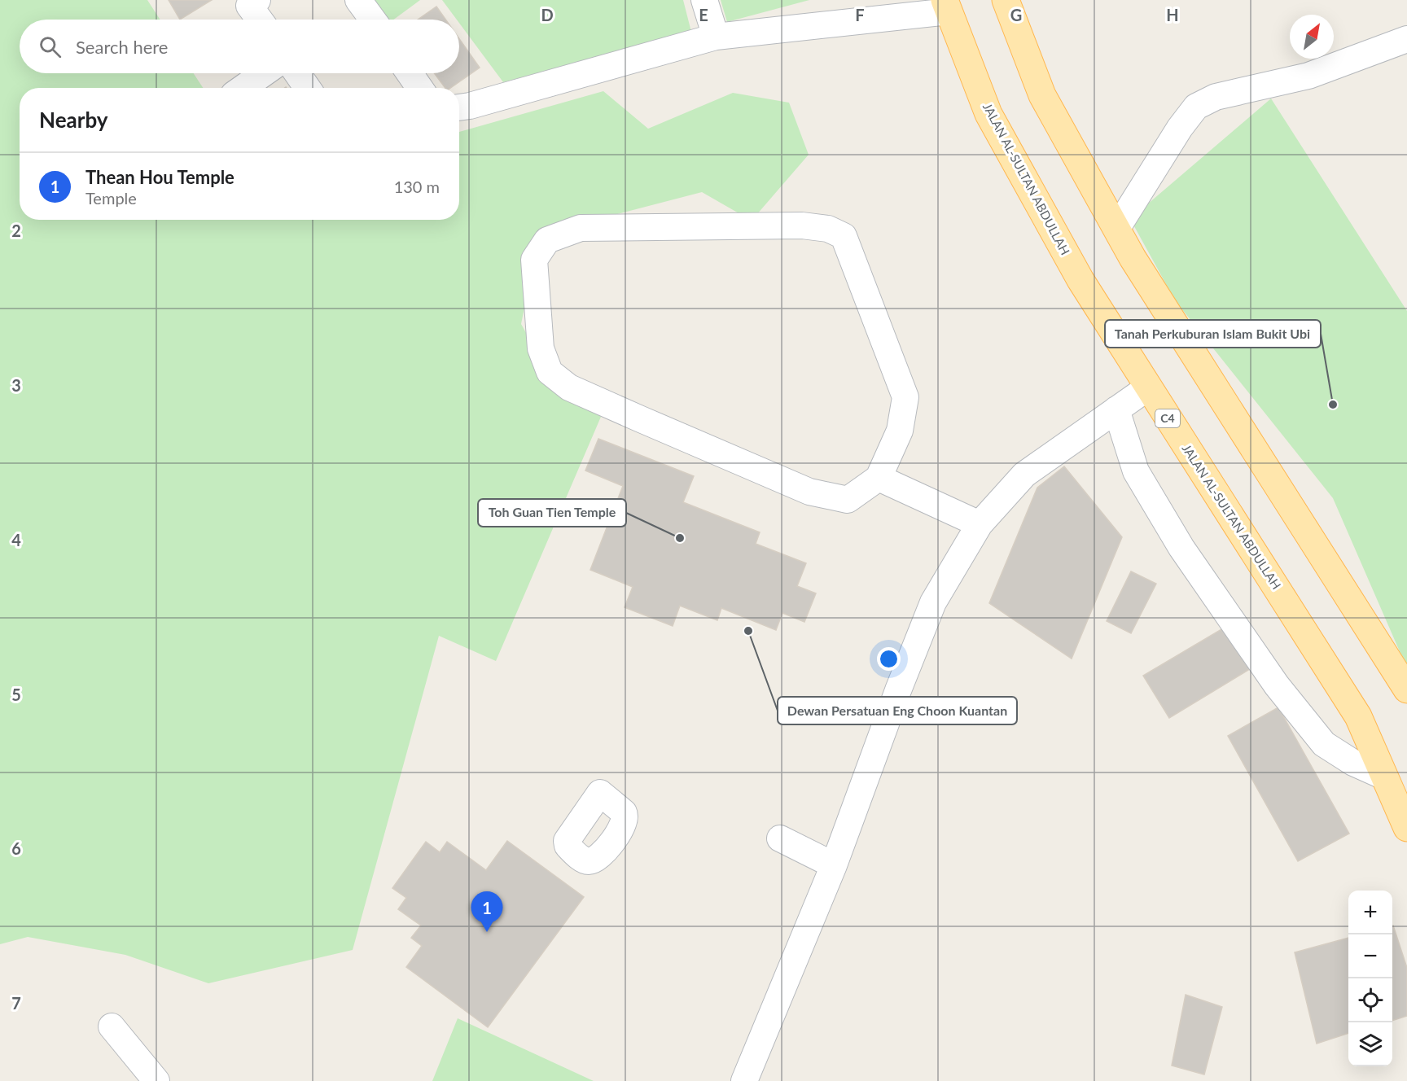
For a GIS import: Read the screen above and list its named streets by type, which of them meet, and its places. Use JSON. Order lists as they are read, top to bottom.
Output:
{
  "streets": {
    "main road": ["JALAN AL-SULTAN ABDULLAH", "C4"]
  },
  "places": ["Tanah Perkuburan Islam Bukit Ubi", "Toh Guan Tien Temple", "Dewan Persatuan Eng Choon Kuantan"],
  "north": "top right",
  "page": {
    "search": "Search here",
    "heading": "Nearby",
    "list": [
      {
        "mark": "1",
        "name": "Thean Hou Temple",
        "note": "Temple",
        "value": "130 m"
      }
    ],
    "map_buttons": ["+", "−"],
    "pins": "1"
  },
  "grid": {
    "columns": [
      "D",
      "E",
      "F",
      "G",
      "H"
    ],
    "rows": [
      "2",
      "3",
      "4",
      "5",
      "6",
      "7"
    ]
  }
}
